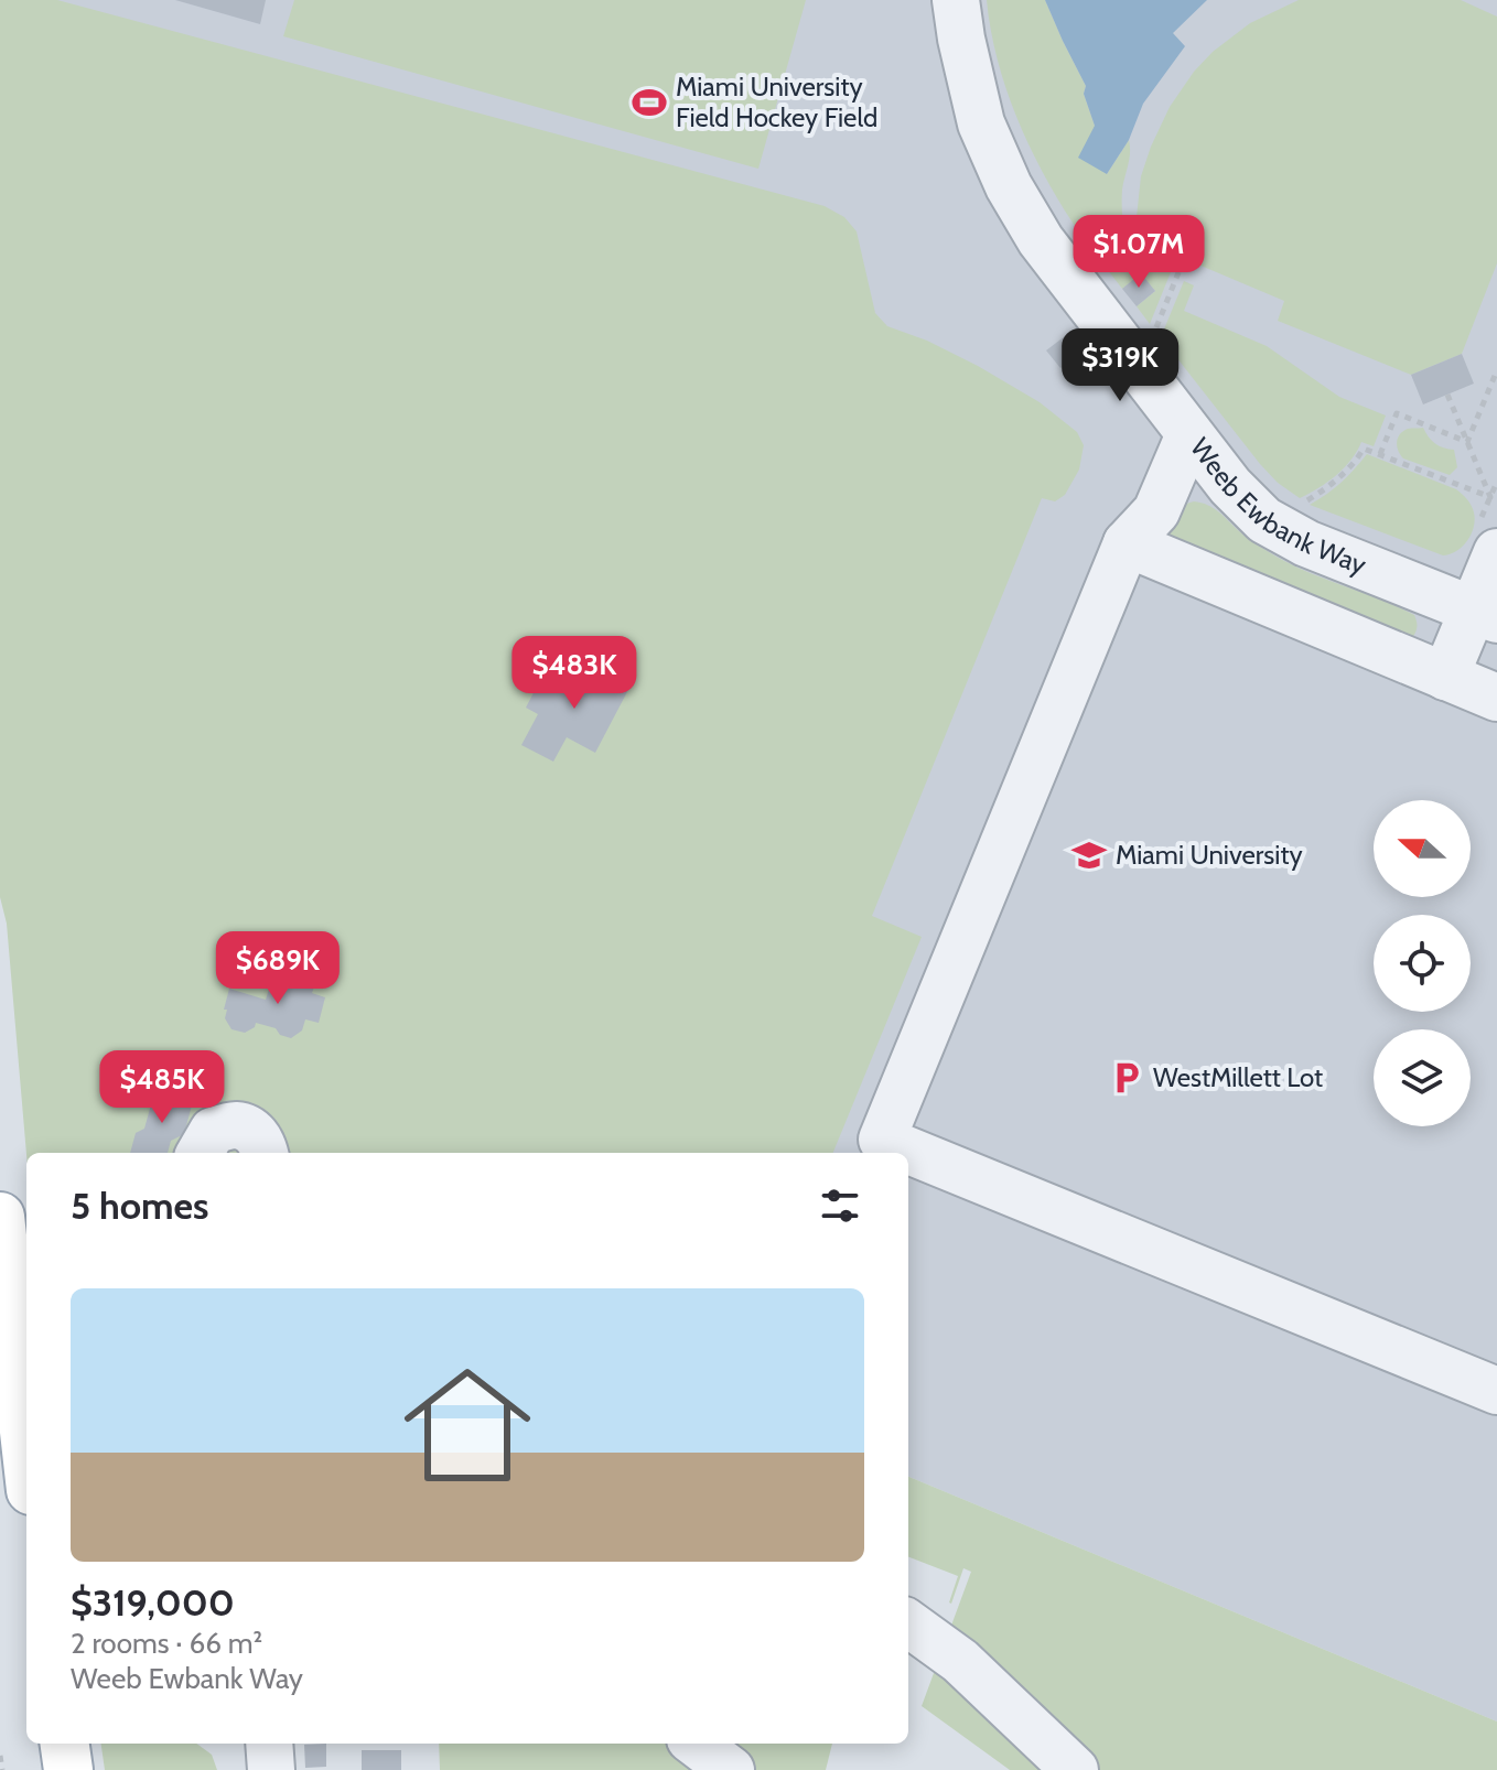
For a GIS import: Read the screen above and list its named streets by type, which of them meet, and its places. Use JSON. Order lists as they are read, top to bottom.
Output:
{
  "streets": {
    "street": ["Weeb Ewbank Way"]
  },
  "places": {
    "sports": ["Miami University Field Hockey Field"],
    "school or university": ["Miami University"],
    "parking": ["WestMillett Lot"]
  },
  "north": "left",
  "page": {
    "price": [
      "$1.07M",
      "$319K",
      "$483K",
      "$689K",
      "$485K"
    ],
    "heading": "5 homes",
    "list": [
      {
        "name": "$319,000",
        "note": "2 rooms · 66 m² · Weeb Ewbank Way"
      }
    ]
  }
}
